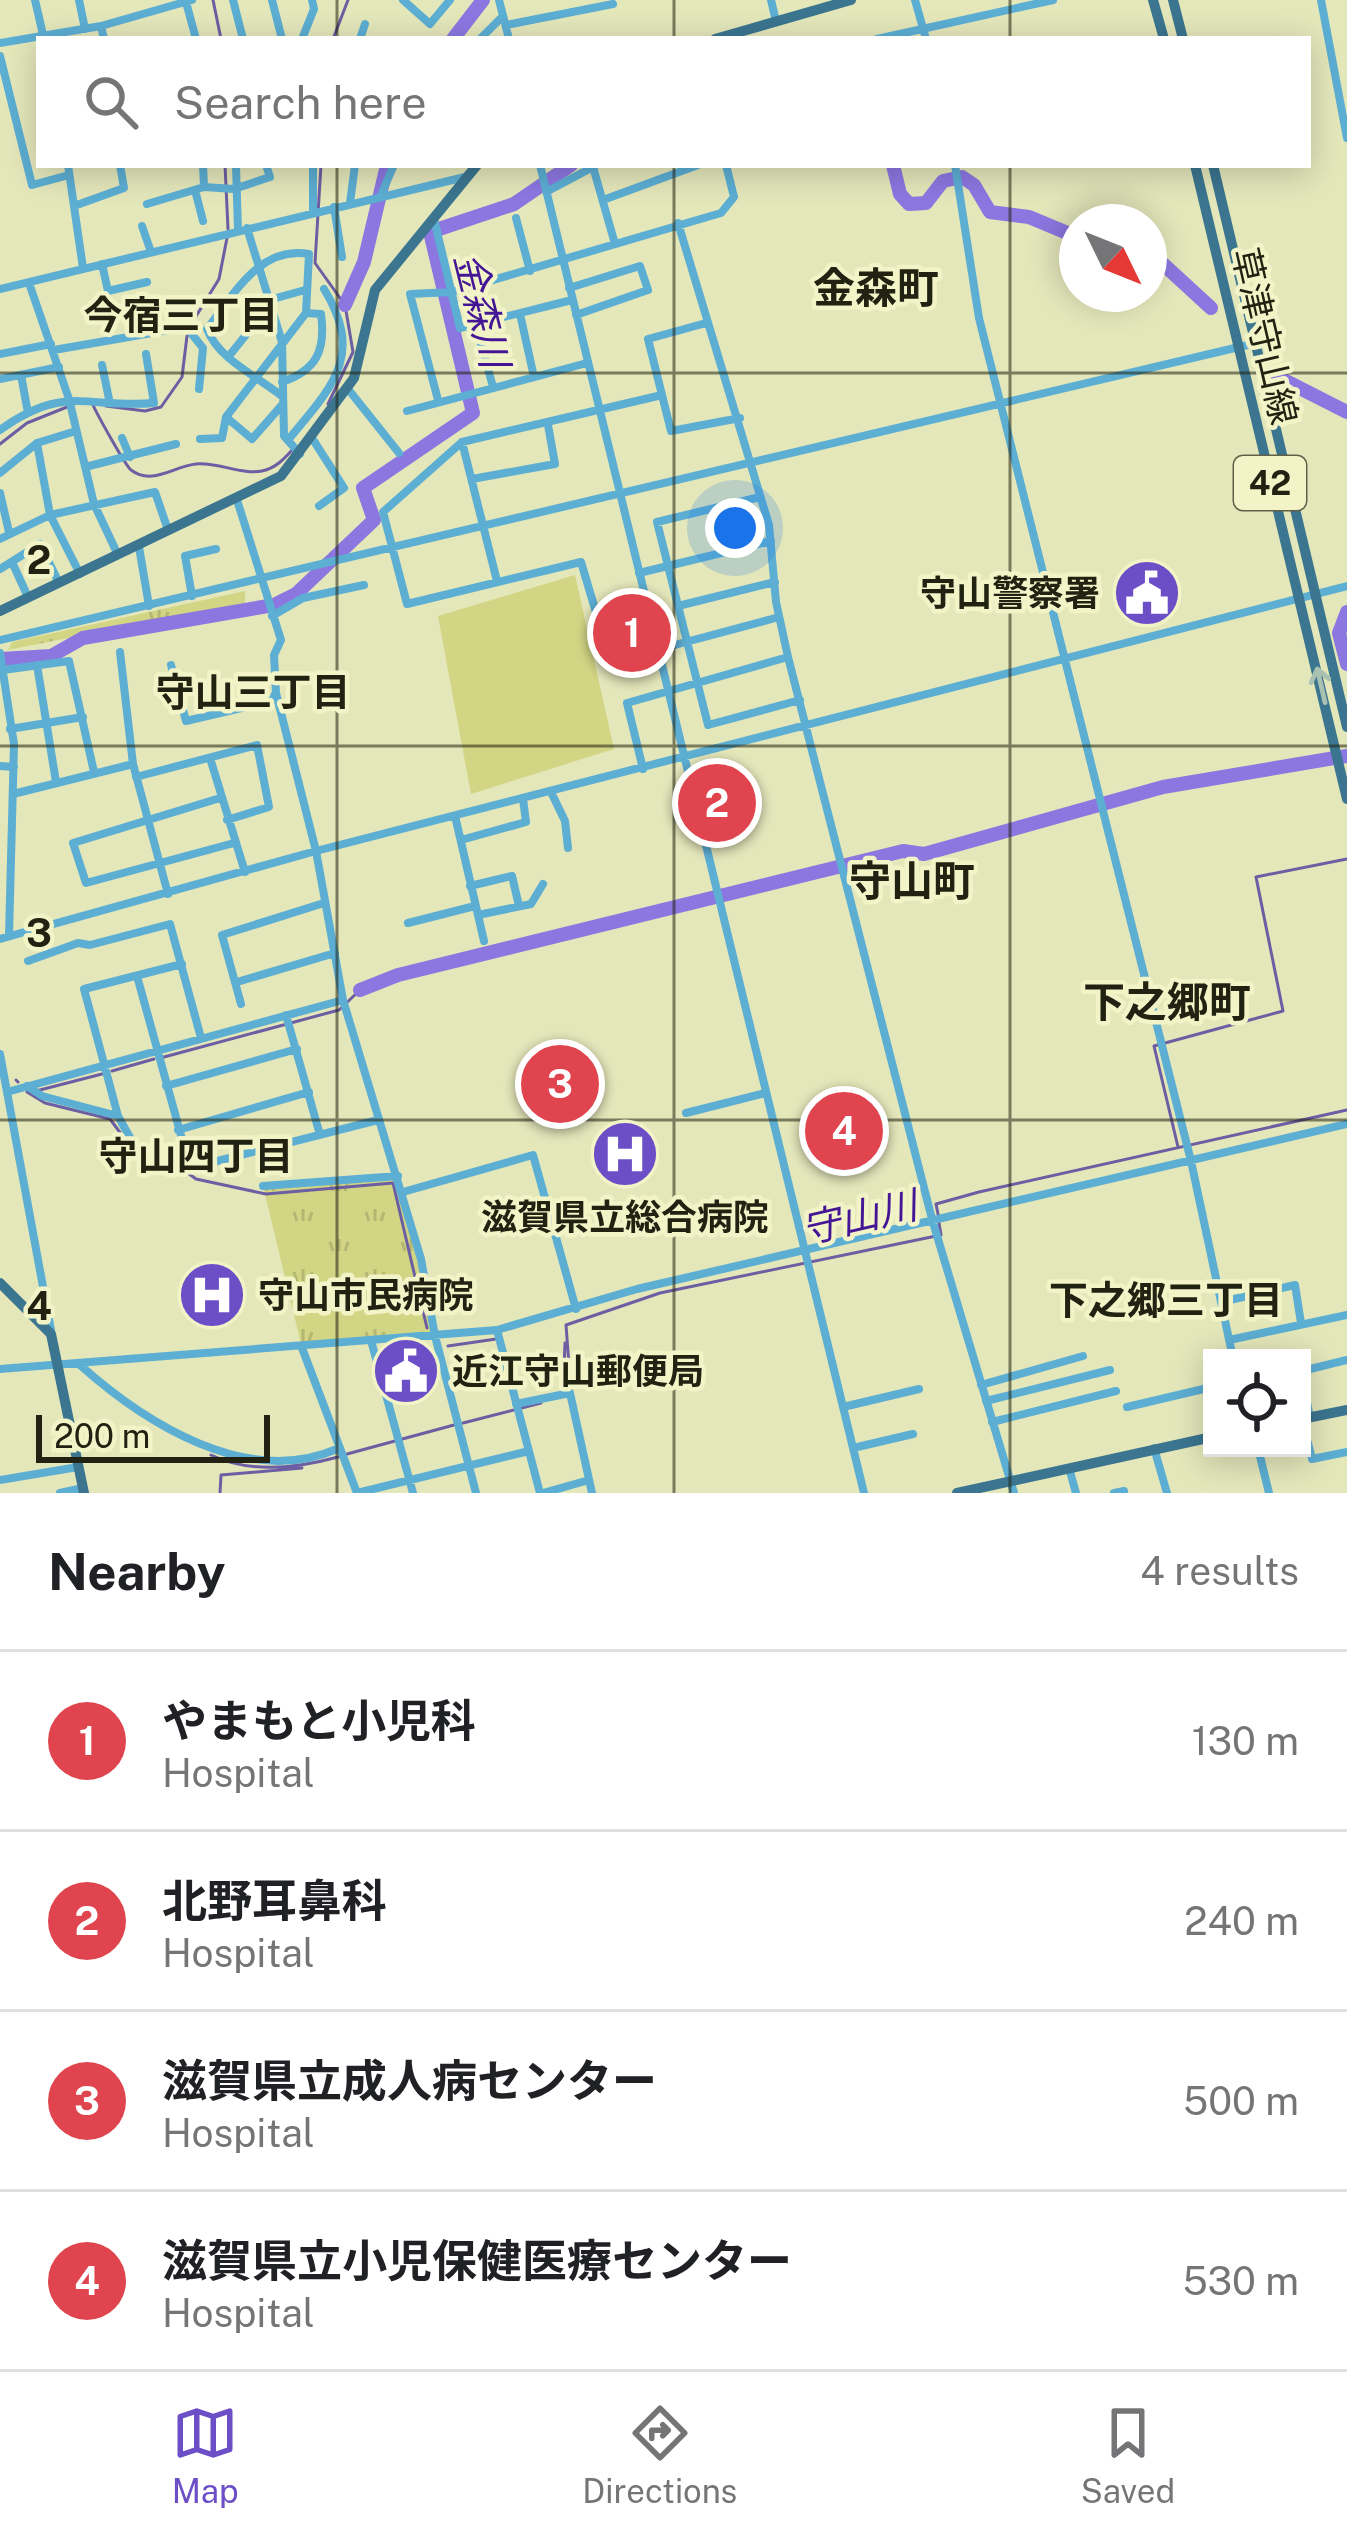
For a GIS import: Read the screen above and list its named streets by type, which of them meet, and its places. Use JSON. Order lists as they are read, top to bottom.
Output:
{
  "streets": {
    "main road": ["草津守山線", "42"]
  },
  "districts": [
    "金森町",
    "今宿三丁目",
    "守山三丁目",
    "守山町",
    "下之郷町",
    "守山四丁目",
    "下之郷三丁目"
  ],
  "water": ["金森川", "守山川"],
  "places": {
    "public building": ["守山警察署", "近江守山郵便局"],
    "hospital": ["滋賀県立総合病院", "守山市民病院"]
  },
  "scale_bar": "200 m",
  "north": "bottom right",
  "page": {
    "search": "Search here",
    "pins": [
      "1",
      "2",
      "3",
      "4"
    ],
    "scale": "200 m",
    "heading": ["Nearby", "4 results"],
    "list": [
      {
        "mark": "1",
        "name": "やまもと小児科",
        "note": "Hospital",
        "value": "130 m"
      },
      {
        "mark": "2",
        "name": "北野耳鼻科",
        "note": "Hospital",
        "value": "240 m"
      },
      {
        "mark": "3",
        "name": "滋賀県立成人病センター",
        "note": "Hospital",
        "value": "500 m"
      },
      {
        "mark": "4",
        "name": "滋賀県立小児保健医療センター",
        "note": "Hospital",
        "value": "530 m"
      }
    ],
    "nav": ["Map", "Directions", "Saved"]
  },
  "grid": {
    "rows": ["2", "3", "4"]
  }
}
